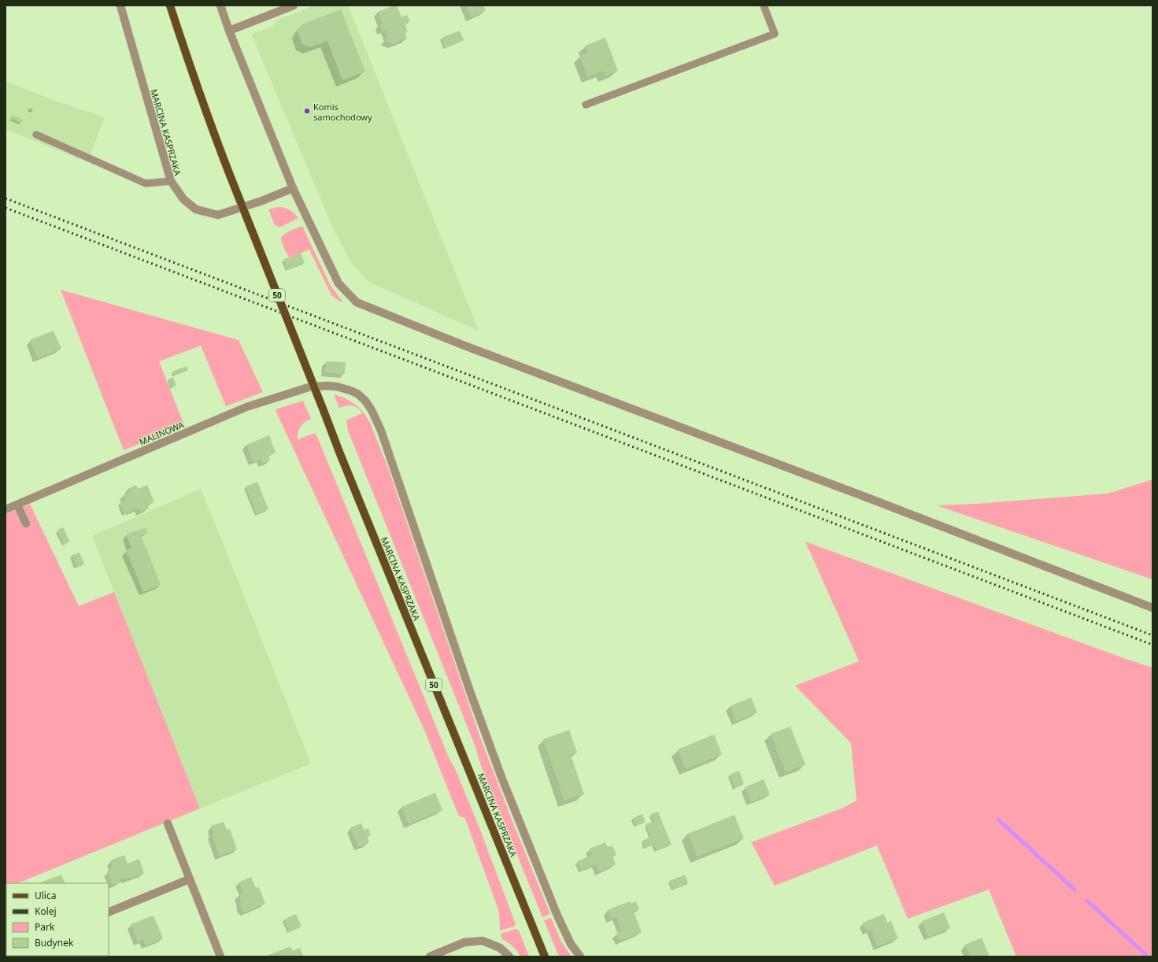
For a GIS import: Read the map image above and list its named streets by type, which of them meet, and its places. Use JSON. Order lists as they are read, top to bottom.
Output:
{
  "streets": {
    "main road": ["MARCINA KASPRZAKA", "50"],
    "street": ["MALINOWA"]
  },
  "crossings": [
    ["MARCINA KASPRZAKA", "MALINOWA"]
  ],
  "places": ["Komis samochodowy"],
  "legend": [
    "Ulica",
    "Kolej",
    "Park",
    "Budynek"
  ]
}
